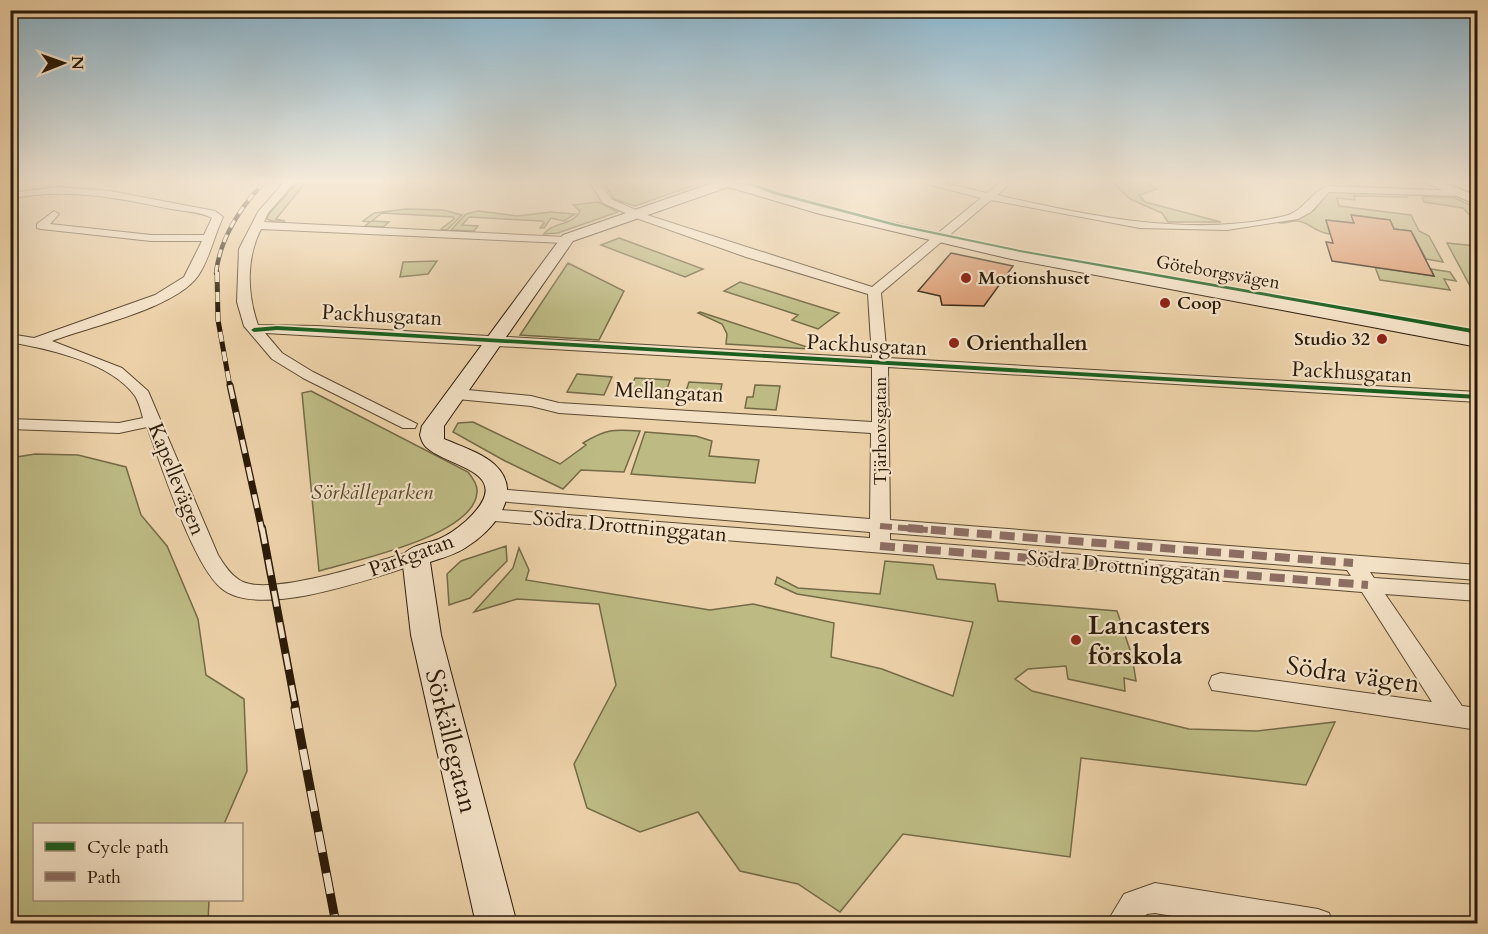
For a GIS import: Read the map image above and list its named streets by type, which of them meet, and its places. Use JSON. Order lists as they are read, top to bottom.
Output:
{
  "streets": {
    "main road": ["Göteborgsvägen", "Parkgatan", "Sörkällegatan"],
    "street": [
      "Packhusgatan",
      "Mellangatan",
      "Tjärhovsgatan",
      "Kapellevägen",
      "Södra Drottninggatan",
      "Södra vägen"
    ]
  },
  "crossings": [
    ["Packhusgatan", "Tjärhovsgatan"],
    ["Mellangatan", "Tjärhovsgatan"],
    ["Tjärhovsgatan", "Södra Drottninggatan"],
    ["Kapellevägen", "Parkgatan"],
    ["Södra Drottninggatan", "Parkgatan"],
    ["Parkgatan", "Sörkällegatan"]
  ],
  "parks": ["Sörkälleparken"],
  "places": [
    "Motionshuset",
    "Coop",
    "Studio 32",
    "Orienthallen",
    "Lancasters förskola"
  ],
  "legend": ["Cycle path", "Path"],
  "north": "right"
}
